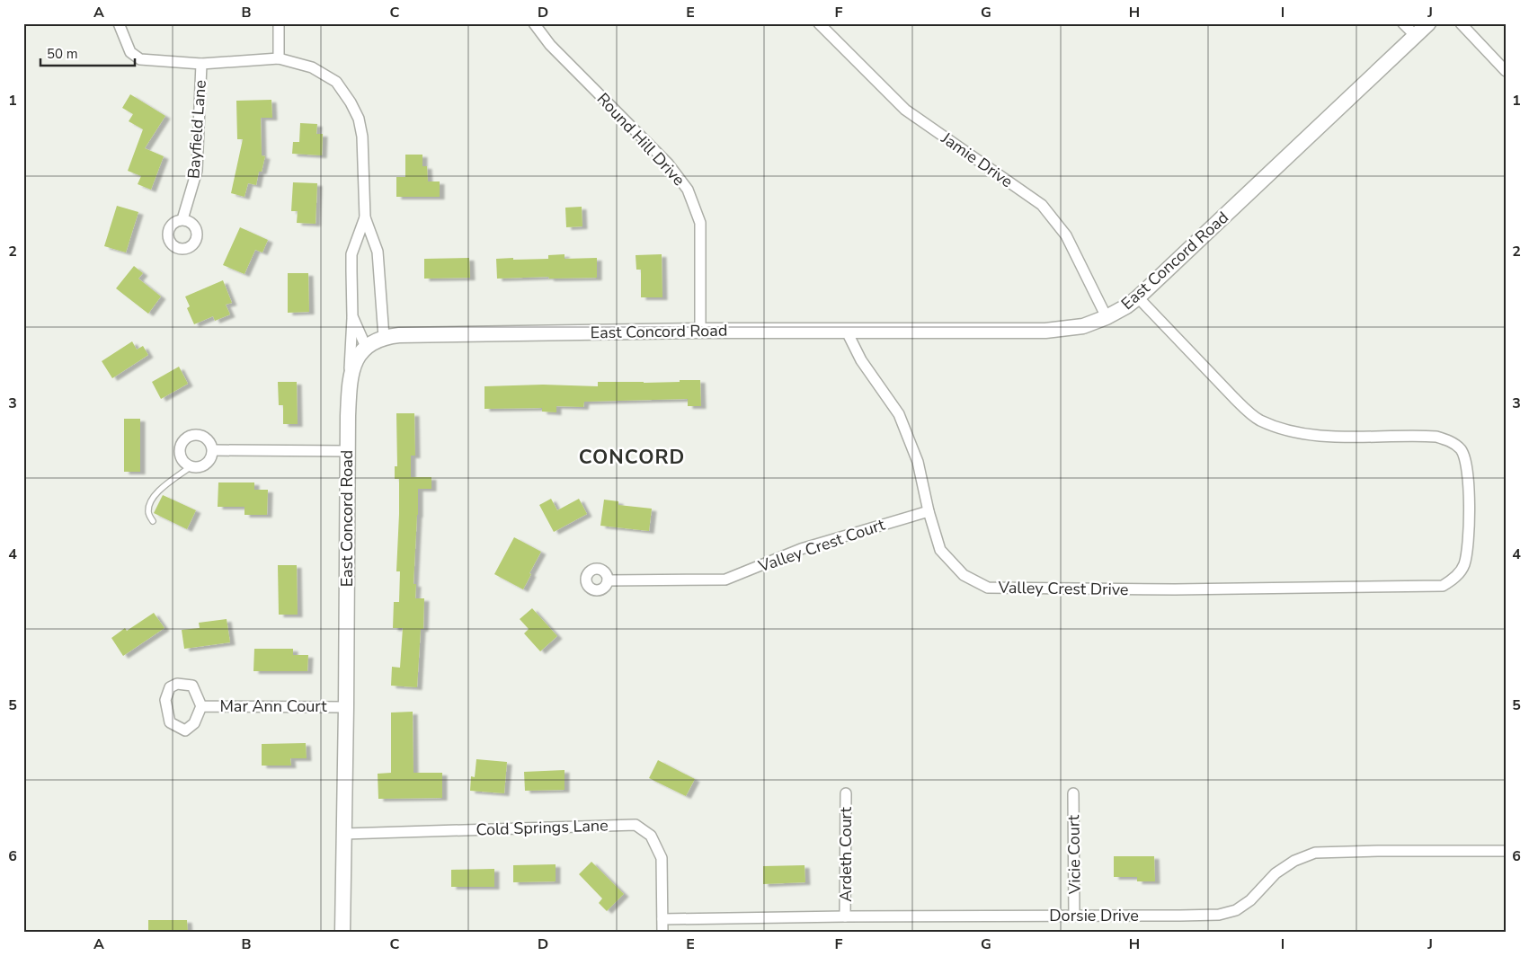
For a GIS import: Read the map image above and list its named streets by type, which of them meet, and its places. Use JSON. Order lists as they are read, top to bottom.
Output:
{
  "streets": {
    "street": [
      "Bayfield Lane",
      "Round Hill Drive",
      "Jamie Drive",
      "East Concord Road",
      "Valley Crest Court",
      "Valley Crest Drive",
      "Mar Ann Court",
      "Cold Springs Lane",
      "Ardeth Court",
      "Vicie Court",
      "Dorsie Drive"
    ]
  },
  "crossings": [
    ["Round Hill Drive", "East Concord Road"],
    ["Jamie Drive", "East Concord Road"],
    ["East Concord Road", "Valley Crest Drive"],
    ["East Concord Road", "Mar Ann Court"],
    ["East Concord Road", "Cold Springs Lane"],
    ["Valley Crest Court", "Valley Crest Drive"],
    ["Cold Springs Lane", "Dorsie Drive"],
    ["Ardeth Court", "Dorsie Drive"],
    ["Vicie Court", "Dorsie Drive"]
  ],
  "districts": ["CONCORD"],
  "scale_bar": "50 m",
  "grid": {
    "columns": [
      "A",
      "B",
      "C",
      "D",
      "E",
      "F",
      "G",
      "H",
      "I",
      "J"
    ],
    "rows": [
      "1",
      "2",
      "3",
      "4",
      "5",
      "6"
    ]
  }
}
